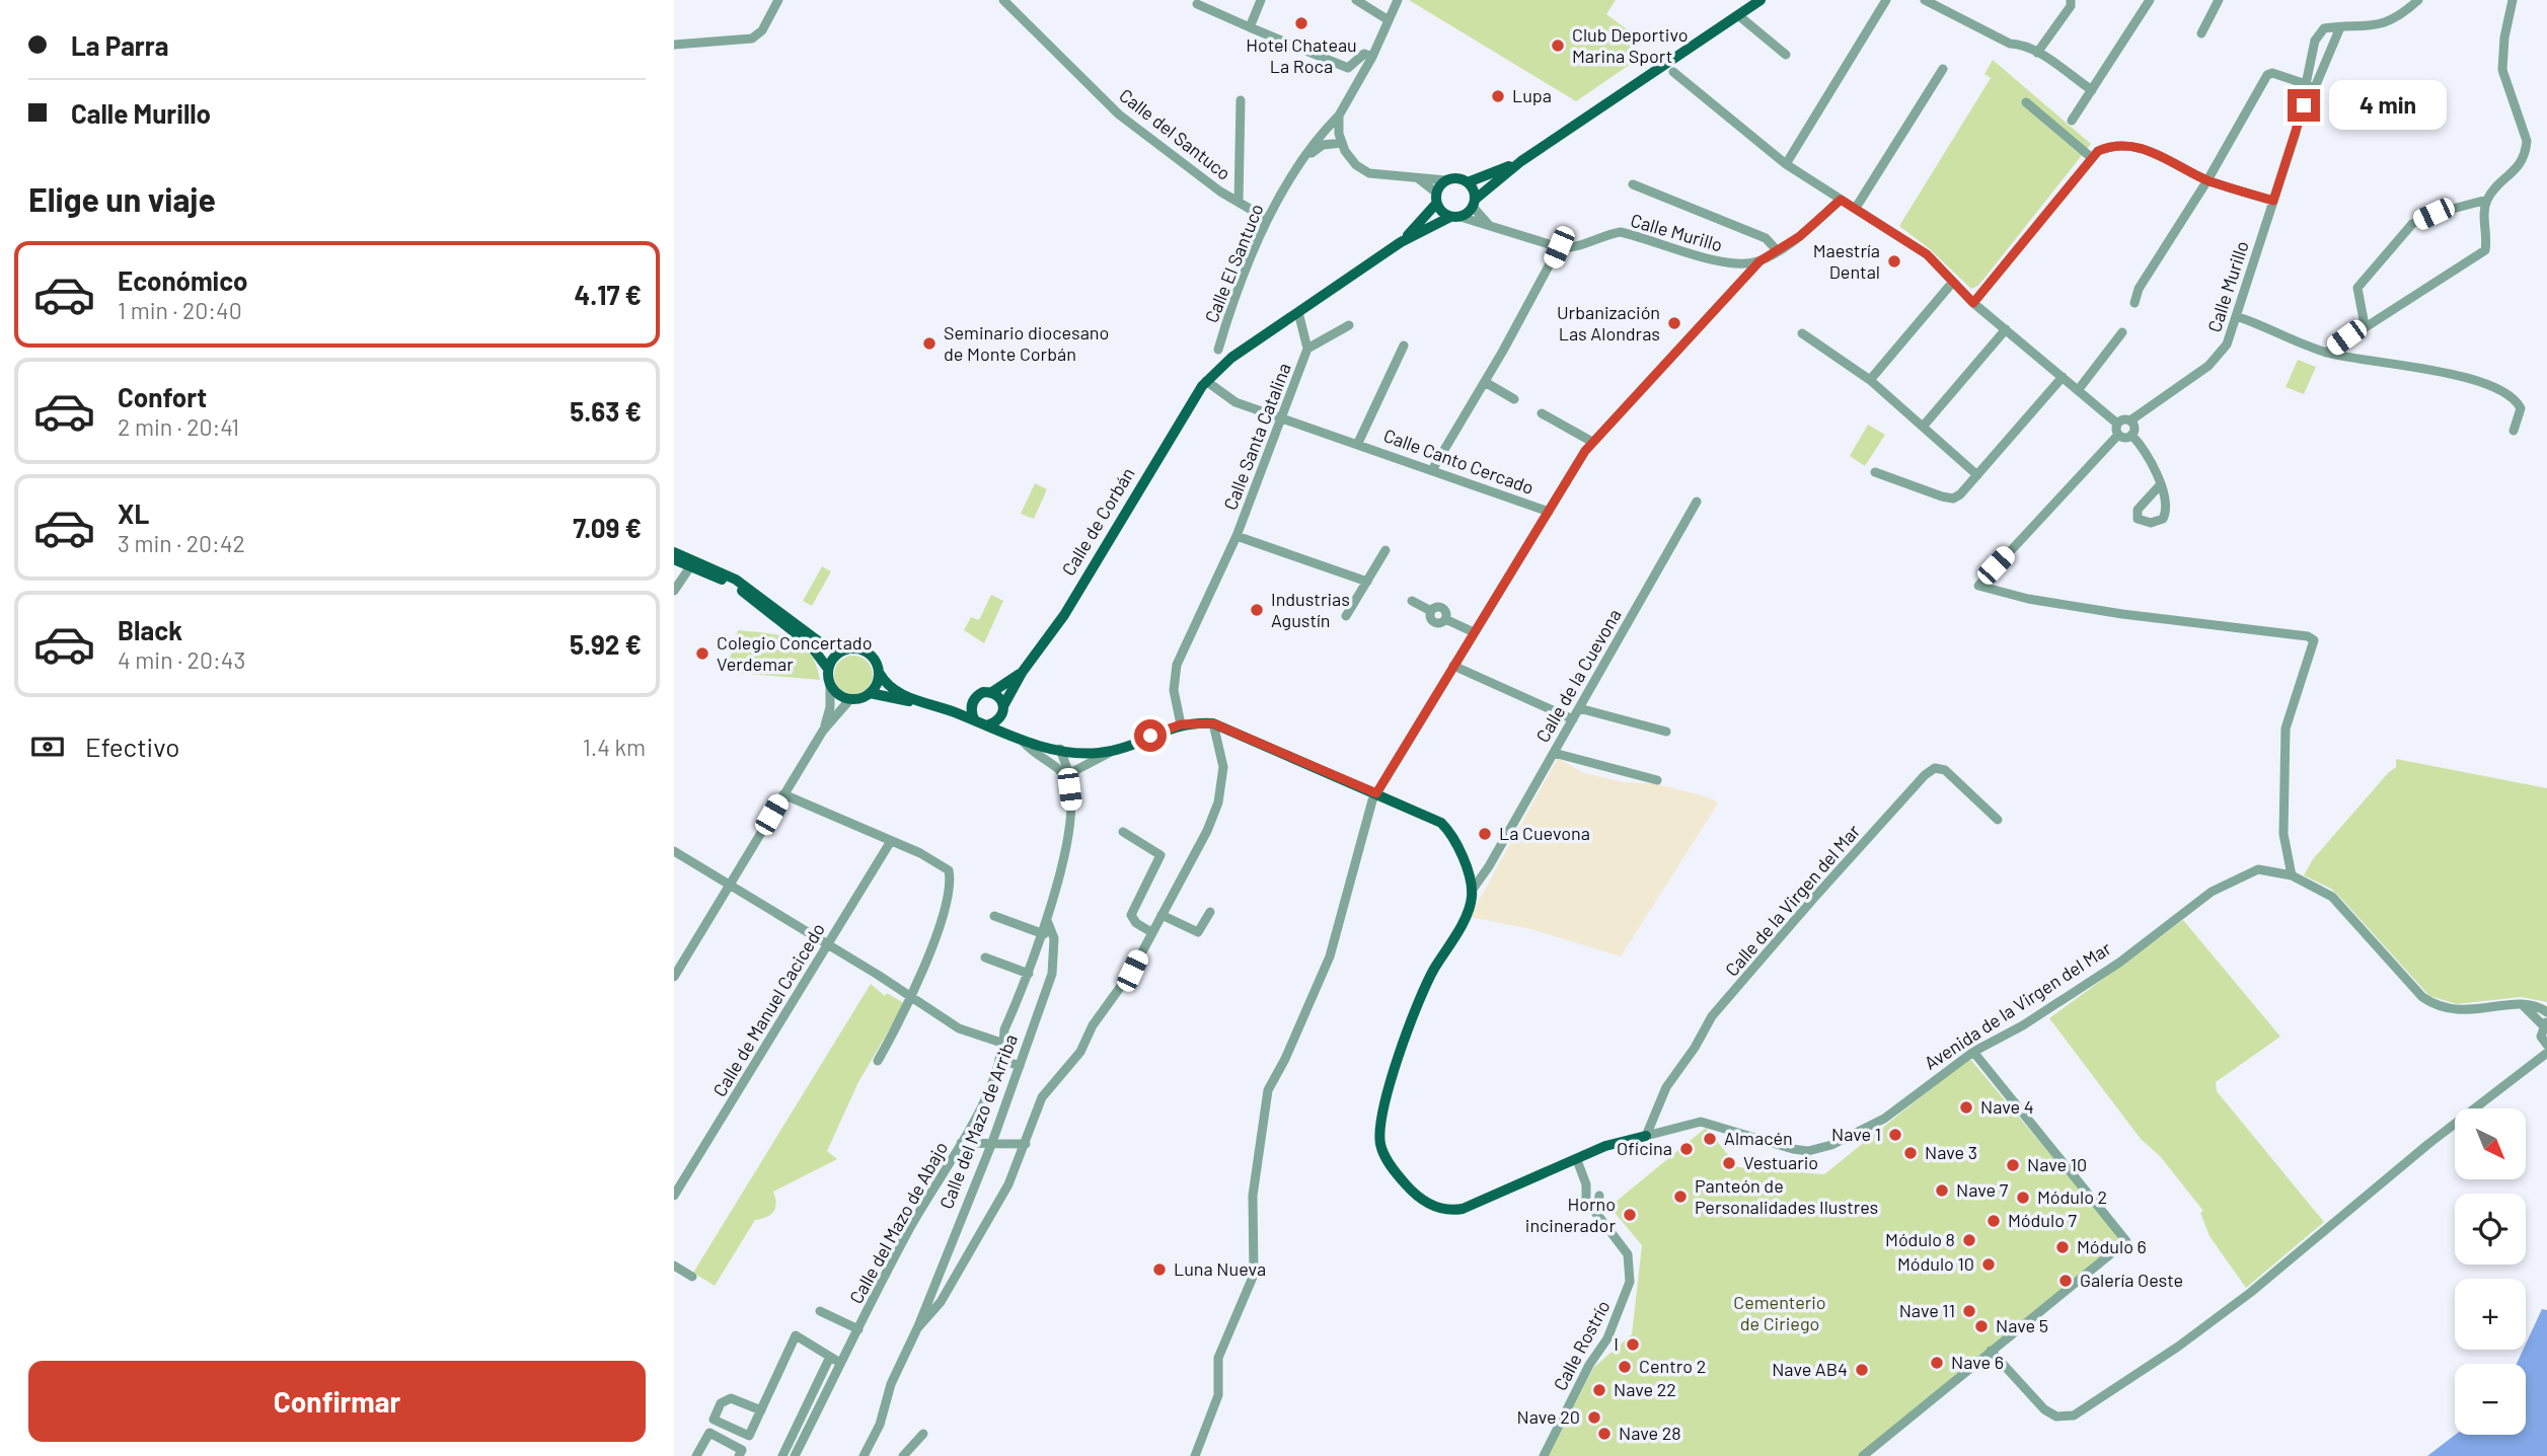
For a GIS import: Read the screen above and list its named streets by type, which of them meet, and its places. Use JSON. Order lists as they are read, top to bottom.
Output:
{
  "streets": {
    "main road": ["Calle de Corbán", "Avenida de la Virgen del Mar"],
    "street": [
      "Calle del Santuco",
      "Calle Murillo",
      "Calle El Santuco",
      "Calle Santa Catalina",
      "Calle Canto Cercado",
      "Calle de la Cuevona",
      "Calle de la Virgen del Mar",
      "Calle de Manuel Cacicedo",
      "Calle del Mazo de Arriba",
      "Calle del Mazo de Abajo",
      "Calle Rostrío"
    ]
  },
  "crossings": [
    ["Calle del Santuco", "Calle El Santuco"],
    ["Calle Murillo", "Calle Canto Cercado"],
    ["Calle Santa Catalina", "Calle Canto Cercado"],
    ["Calle Santa Catalina", "Calle de Corbán"],
    ["Calle Canto Cercado", "Calle de Corbán"],
    ["Calle de la Cuevona", "Avenida de la Virgen del Mar"],
    ["Calle de la Virgen del Mar", "Avenida de la Virgen del Mar"],
    ["Avenida de la Virgen del Mar", "Calle Rostrío"],
    ["Calle del Mazo de Arriba", "Calle del Mazo de Abajo"]
  ],
  "parks": ["Cementerio de Ciriego"],
  "places": [
    "Hotel Chateau La Roca",
    "Club Deportivo Marina Sport",
    "Lupa",
    "Maestría Dental",
    "Urbanización Las Alondras",
    "Seminario diocesano de Monte Corbán",
    "Industrias Agustín",
    "Colegio Concertado Verdemar",
    "La Cuevona",
    "Nave 4",
    "Nave 1",
    "Almacén",
    "Oficina",
    "Nave 3",
    "Vestuario",
    "Nave 10",
    "Nave 7",
    "Panteón de Personalidades Ilustres",
    "Módulo 2",
    "Horno incinerador",
    "Módulo 7",
    "Módulo 8",
    "Módulo 6",
    "Módulo 10",
    "Luna Nueva",
    "Galería Oeste",
    "Nave 11",
    "Nave 5",
    "I",
    "Nave 6",
    "Centro 2",
    "Nave AB4",
    "Nave 22",
    "Nave 20",
    "Nave 28"
  ],
  "north": "bottom right",
  "page": {
    "banner": ["La Parra", "Calle Murillo"],
    "bubble": "4 min",
    "heading": "Elige un viaje",
    "list": [
      {
        "name": "Económico",
        "note": "1 min · 20:40",
        "value": "4.17 €"
      },
      {
        "name": "Confort",
        "note": "2 min · 20:41",
        "value": "5.63 €"
      },
      {
        "name": "XL",
        "note": "3 min · 20:42",
        "value": "7.09 €"
      },
      {
        "name": "Black",
        "note": "4 min · 20:43",
        "value": "5.92 €"
      }
    ],
    "pay": ["Efectivo", "1.4 km"],
    "map_buttons": ["+", "−"],
    "buttons": "Confirmar"
  }
}
